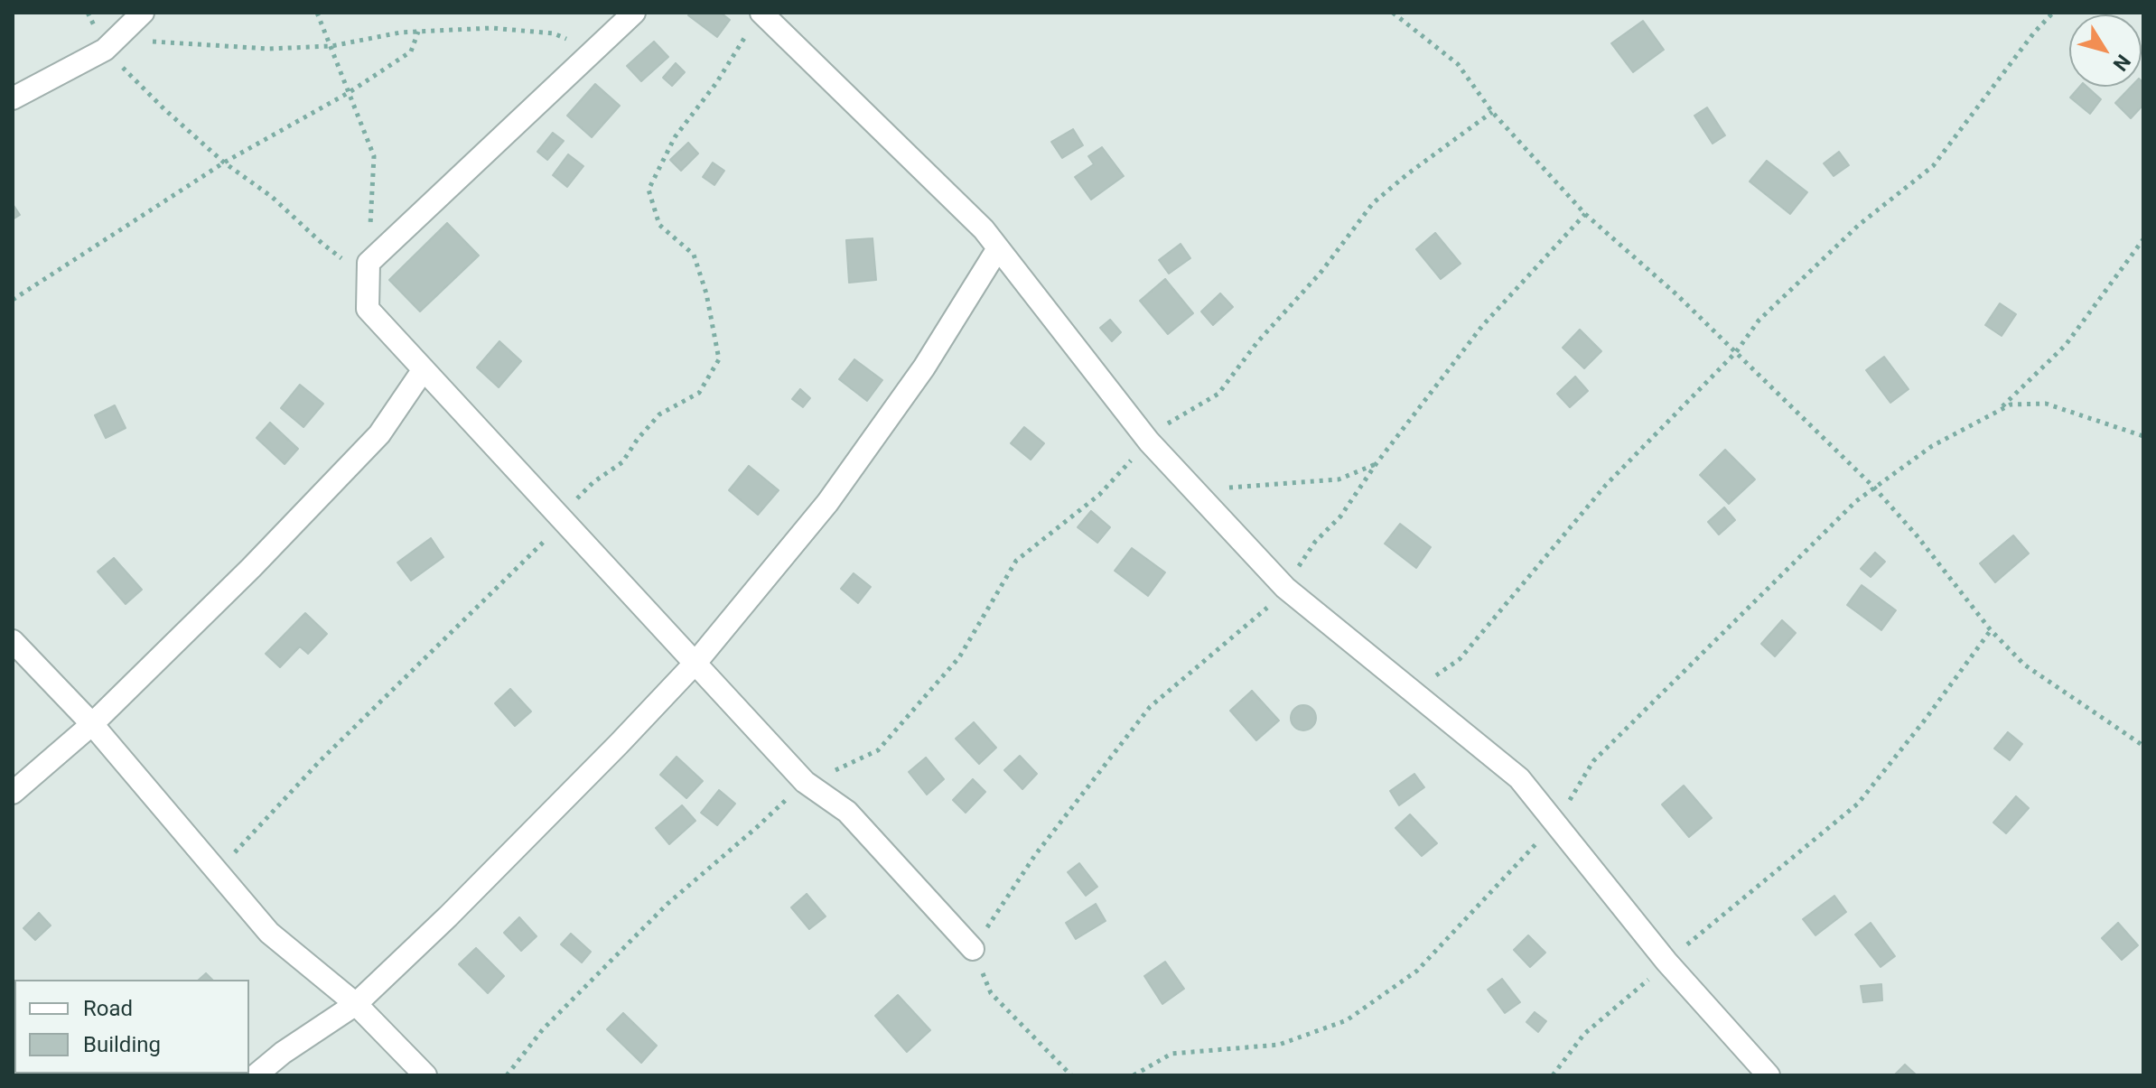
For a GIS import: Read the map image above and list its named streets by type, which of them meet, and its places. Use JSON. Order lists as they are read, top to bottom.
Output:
{
  "legend": ["Road", "Building"],
  "north": "bottom right"
}
